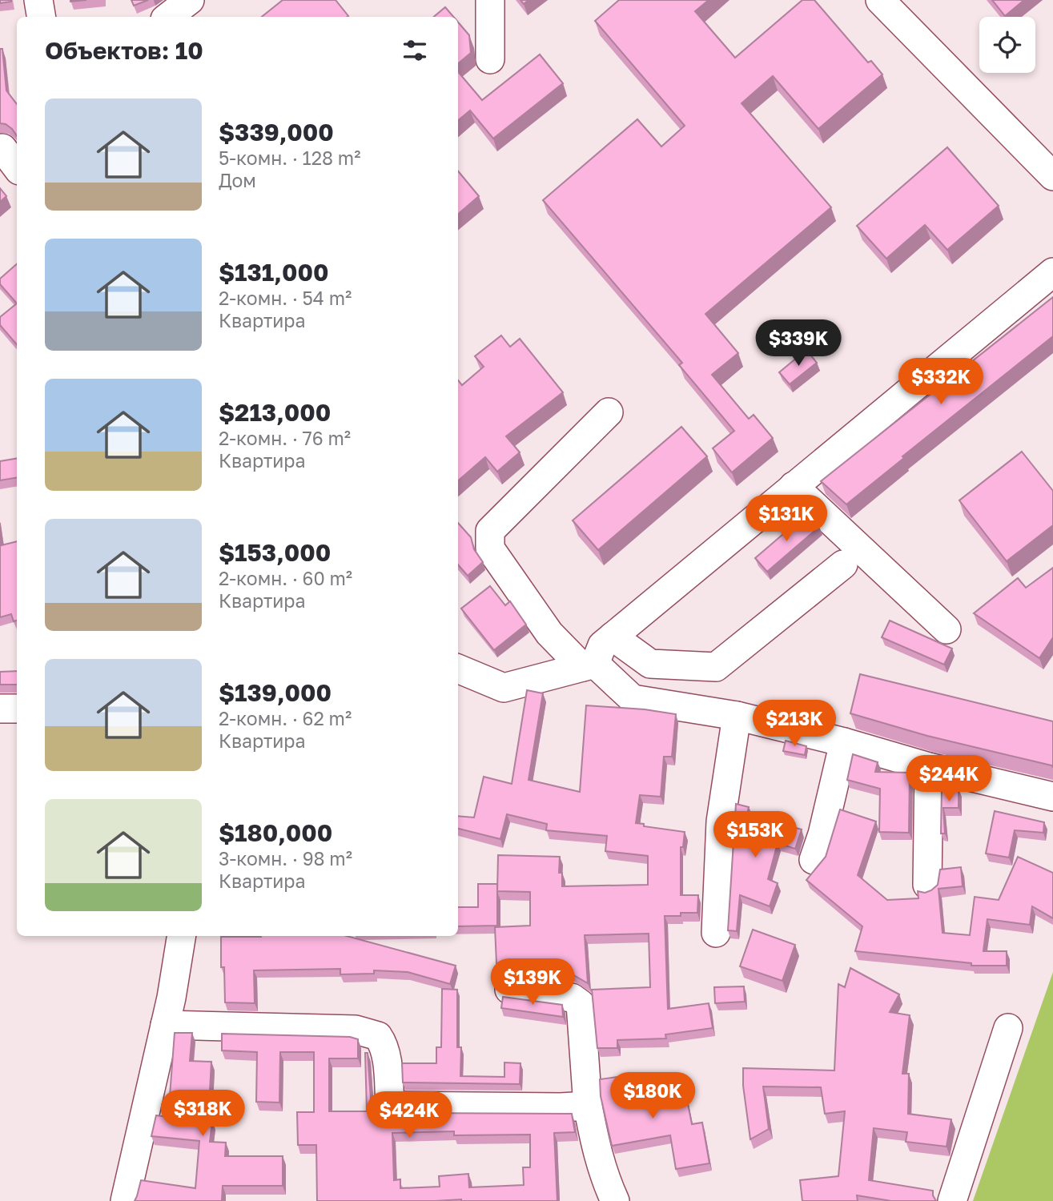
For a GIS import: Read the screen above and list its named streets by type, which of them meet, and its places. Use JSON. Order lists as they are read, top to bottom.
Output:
{
  "page": {
    "heading": "Объектов: 10",
    "list": [
      {
        "name": "$339,000",
        "note": "5-комн. · 128 m² · Дом"
      },
      {
        "name": "$131,000",
        "note": "2-комн. · 54 m² · Квартира"
      },
      {
        "name": "$213,000",
        "note": "2-комн. · 76 m² · Квартира"
      },
      {
        "name": "$153,000",
        "note": "2-комн. · 60 m² · Квартира"
      },
      {
        "name": "$139,000",
        "note": "2-комн. · 62 m² · Квартира"
      },
      {
        "name": "$180,000",
        "note": "3-комн. · 98 m² · Квартира"
      }
    ],
    "price": [
      "$339K",
      "$332K",
      "$131K",
      "$213K",
      "$244K",
      "$153K",
      "$139K",
      "$180K",
      "$318K",
      "$424K"
    ]
  }
}
